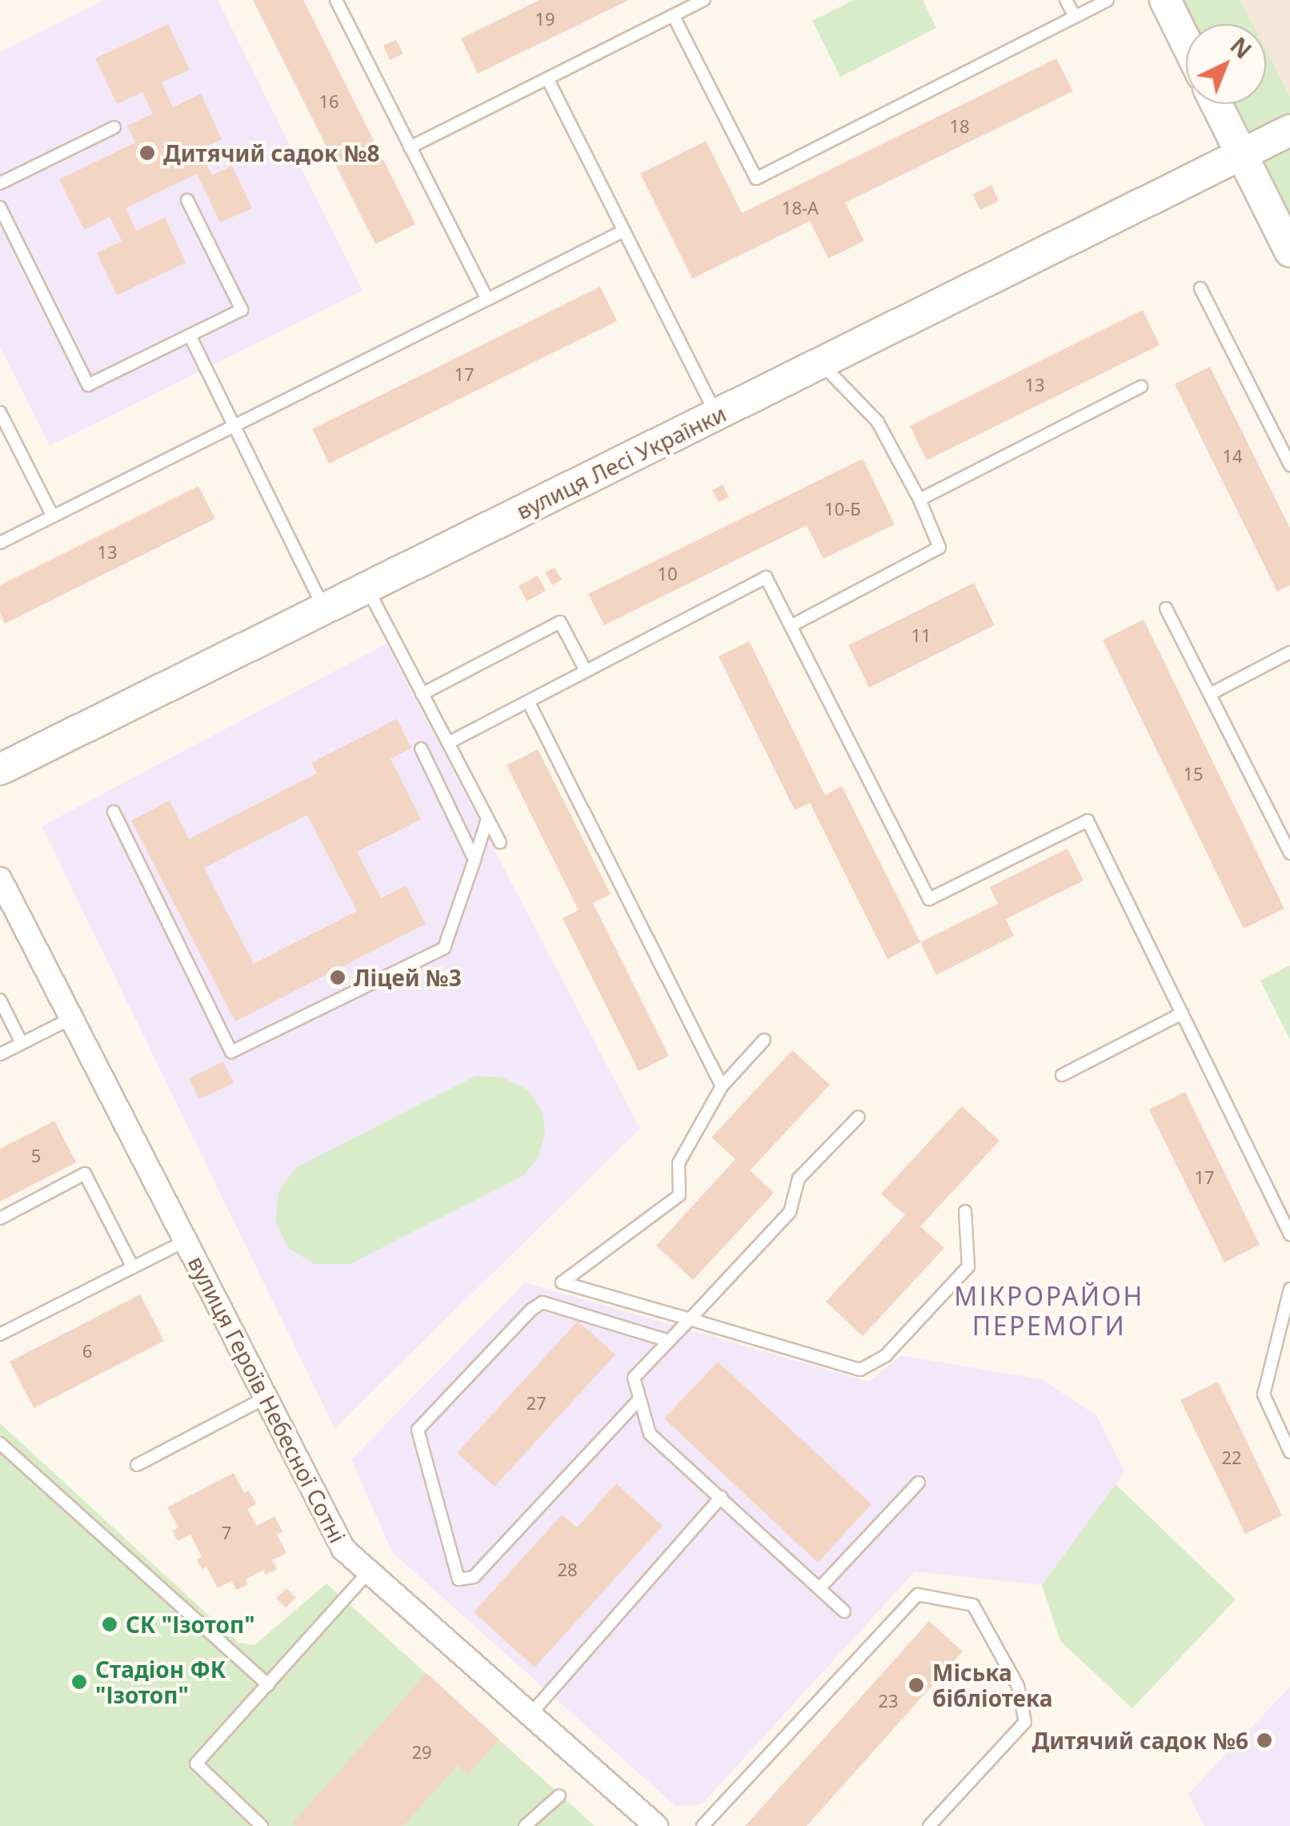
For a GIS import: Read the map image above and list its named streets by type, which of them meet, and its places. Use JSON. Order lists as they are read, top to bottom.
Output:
{
  "streets": {
    "main road": ["вулиця Лесі Українки"],
    "street": ["вулиця Героїв Небесної Сотні"]
  },
  "districts": ["МІКРОРАЙОН ПЕРЕМОГИ"],
  "places": [
    "Дитячий садок №8",
    "Ліцей №3",
    "СК \"Ізотоп\"",
    "Стадіон ФК \"Ізотоп\"",
    "Міська бібліотека",
    "Дитячий садок №6"
  ],
  "house_numbers": [
    "19",
    "16",
    "18",
    "18-А",
    "17",
    "13",
    "14",
    "10-Б",
    "13",
    "10",
    "11",
    "15",
    "5",
    "17",
    "6",
    "27",
    "22",
    "7",
    "28",
    "23",
    "29"
  ],
  "north": "top right"
}
